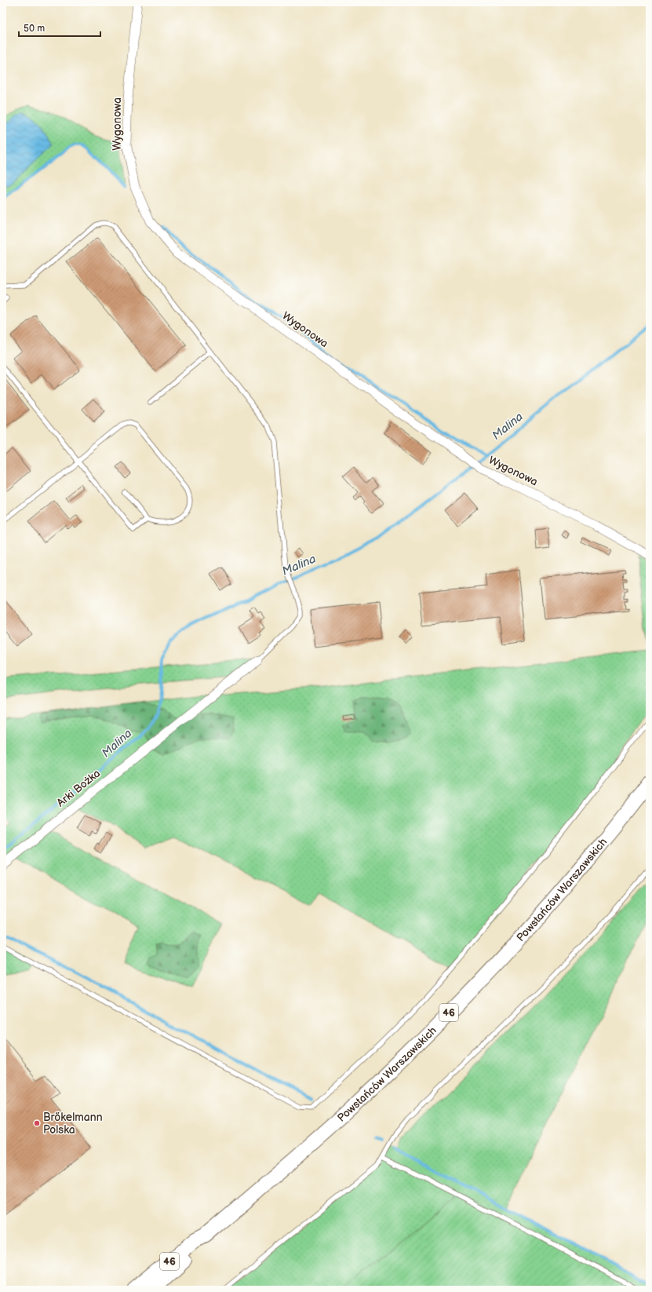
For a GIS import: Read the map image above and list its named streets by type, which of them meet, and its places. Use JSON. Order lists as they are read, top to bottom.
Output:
{
  "streets": {
    "main road": ["Powstańców Warszawskich", "46"],
    "street": ["Wygonowa", "Arki Bożka"]
  },
  "water": ["Malina"],
  "places": ["Brökelmann Polska"],
  "scale_bar": "50 m"
}
